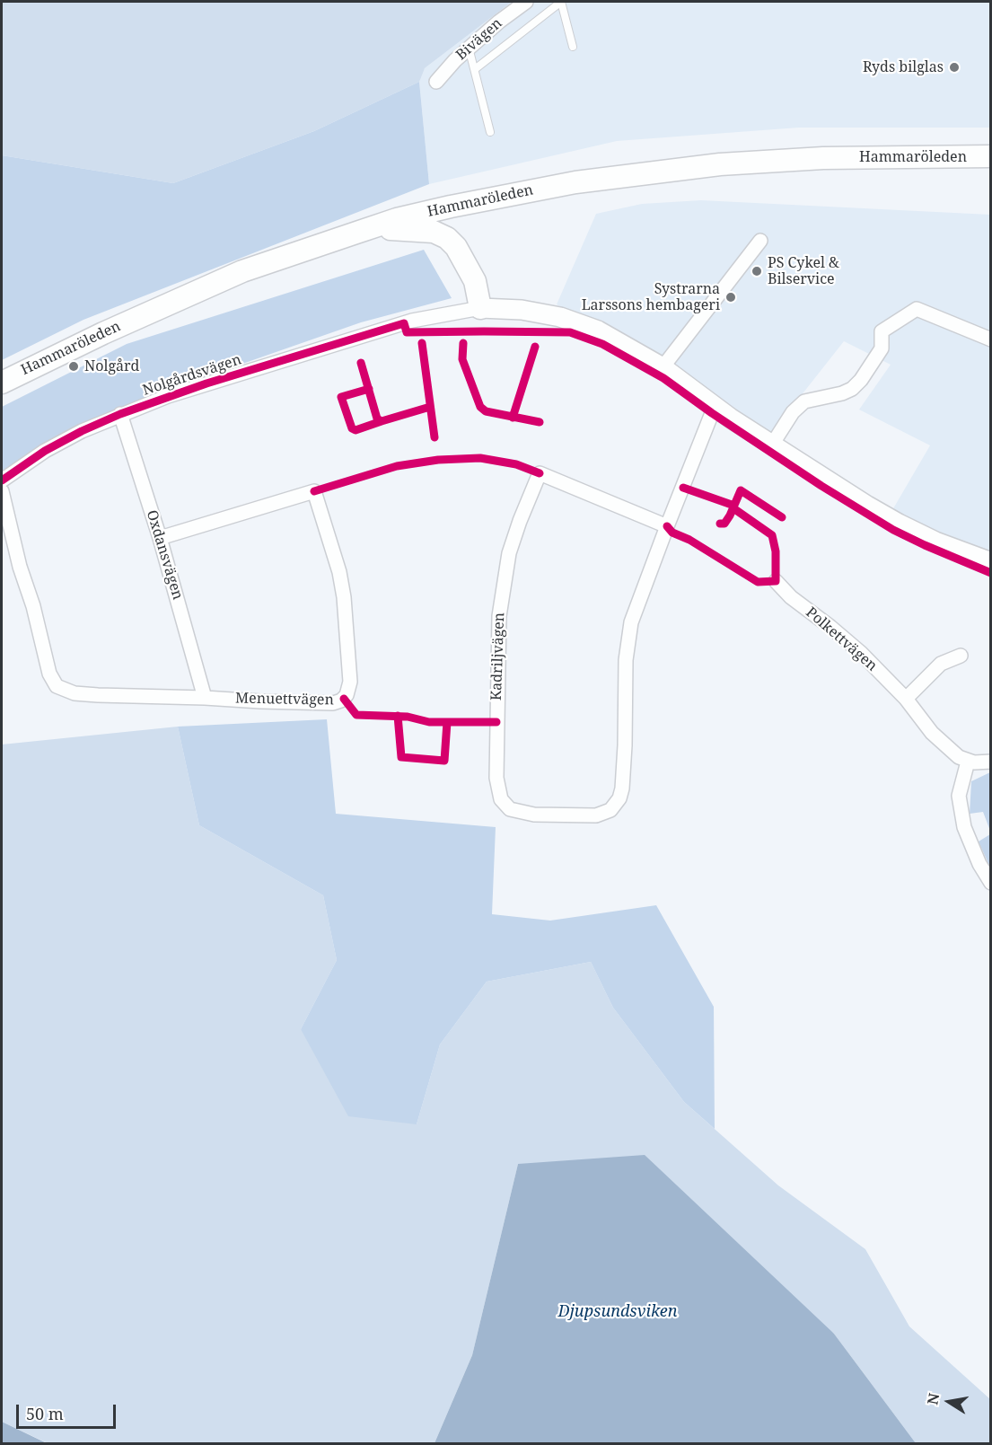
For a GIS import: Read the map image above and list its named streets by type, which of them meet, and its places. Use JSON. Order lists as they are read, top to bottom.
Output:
{
  "streets": {
    "main road": ["Hammaröleden"],
    "street": [
      "Bivägen",
      "Nolgårdsvägen",
      "Oxdansvägen",
      "Polkettvägen",
      "Kadriljvägen",
      "Menuettvägen"
    ]
  },
  "crossings": [
    ["Nolgårdsvägen", "Oxdansvägen"],
    ["Nolgårdsvägen", "Kadriljvägen"],
    ["Oxdansvägen", "Menuettvägen"]
  ],
  "water": ["Djupsundsviken"],
  "places": [
    "Ryds bilglas",
    "PS Cykel & Bilservice",
    "Systrarna Larssons hembageri",
    "Nolgård"
  ],
  "scale_bar": "50 m",
  "north": "left"
}
